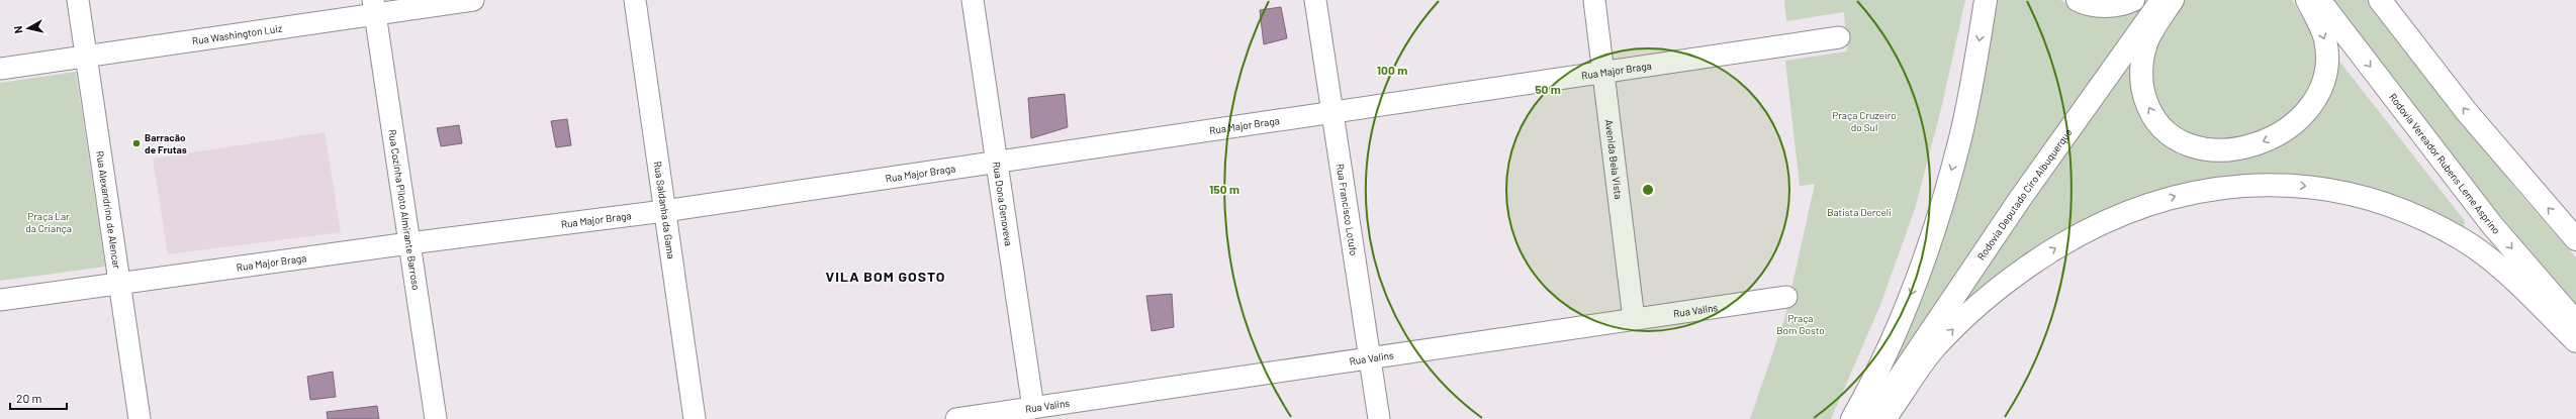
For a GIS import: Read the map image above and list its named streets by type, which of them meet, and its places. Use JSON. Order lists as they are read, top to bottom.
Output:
{
  "streets": {
    "main road": ["Rodovia Vereador Rubens Leme Asprino", "Rodovia Deputado Ciro Albuquerque"],
    "street": [
      "Rua Washington Luiz",
      "Rua Major Braga",
      "Avenida Bela Vista",
      "Rua Dona Genoveva",
      "Rua Cozinha Piloto Almirante Barroso",
      "Rua Alexandrino de Alencar",
      "Rua Saldanha da Gama",
      "Rua Francisco Lotufo",
      "Rua Valins"
    ]
  },
  "crossings": [
    ["Rua Washington Luiz", "Rua Cozinha Piloto Almirante Barroso"],
    ["Rua Washington Luiz", "Rua Alexandrino de Alencar"],
    ["Rua Major Braga", "Avenida Bela Vista"],
    ["Rua Major Braga", "Rua Dona Genoveva"],
    ["Rua Major Braga", "Rua Cozinha Piloto Almirante Barroso"],
    ["Rua Major Braga", "Rua Alexandrino de Alencar"],
    ["Rua Major Braga", "Rua Saldanha da Gama"],
    ["Rua Major Braga", "Rua Francisco Lotufo"],
    ["Avenida Bela Vista", "Rua Valins"],
    ["Rua Dona Genoveva", "Rua Valins"],
    ["Rua Francisco Lotufo", "Rua Valins"]
  ],
  "districts": ["VILA BOM GOSTO"],
  "parks": [
    "Praça Cruzeiro do Sul",
    "Batista Derceli",
    "Praça Lar da Criança",
    "Praça Bom Gosto"
  ],
  "places": ["Barracão de Frutas"],
  "scale_bar": "20 m",
  "north": "left",
  "rings": ["100 m", "50 m", "150 m"]
}
